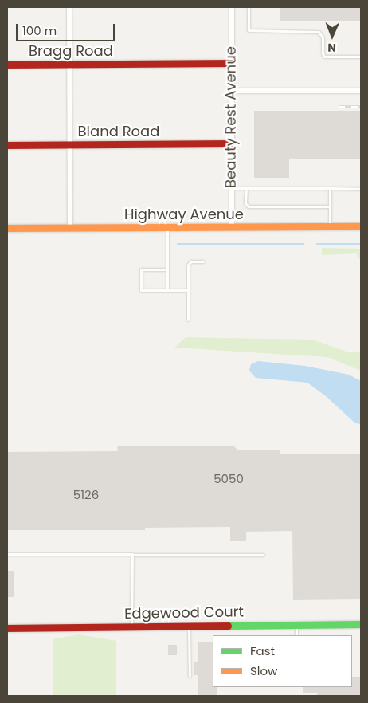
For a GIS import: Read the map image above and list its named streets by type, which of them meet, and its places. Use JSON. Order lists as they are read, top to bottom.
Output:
{
  "streets": {
    "street": [
      "Bragg Road",
      "Beauty Rest Avenue",
      "Bland Road",
      "Highway Avenue",
      "Edgewood Court"
    ]
  },
  "crossings": [
    ["Bragg Road", "Beauty Rest Avenue"],
    ["Beauty Rest Avenue", "Bland Road"],
    ["Beauty Rest Avenue", "Highway Avenue"]
  ],
  "house_numbers": ["5050", "5126"],
  "legend": ["Fast", "Slow"],
  "scale_bar": "100 m",
  "north": "bottom"
}
